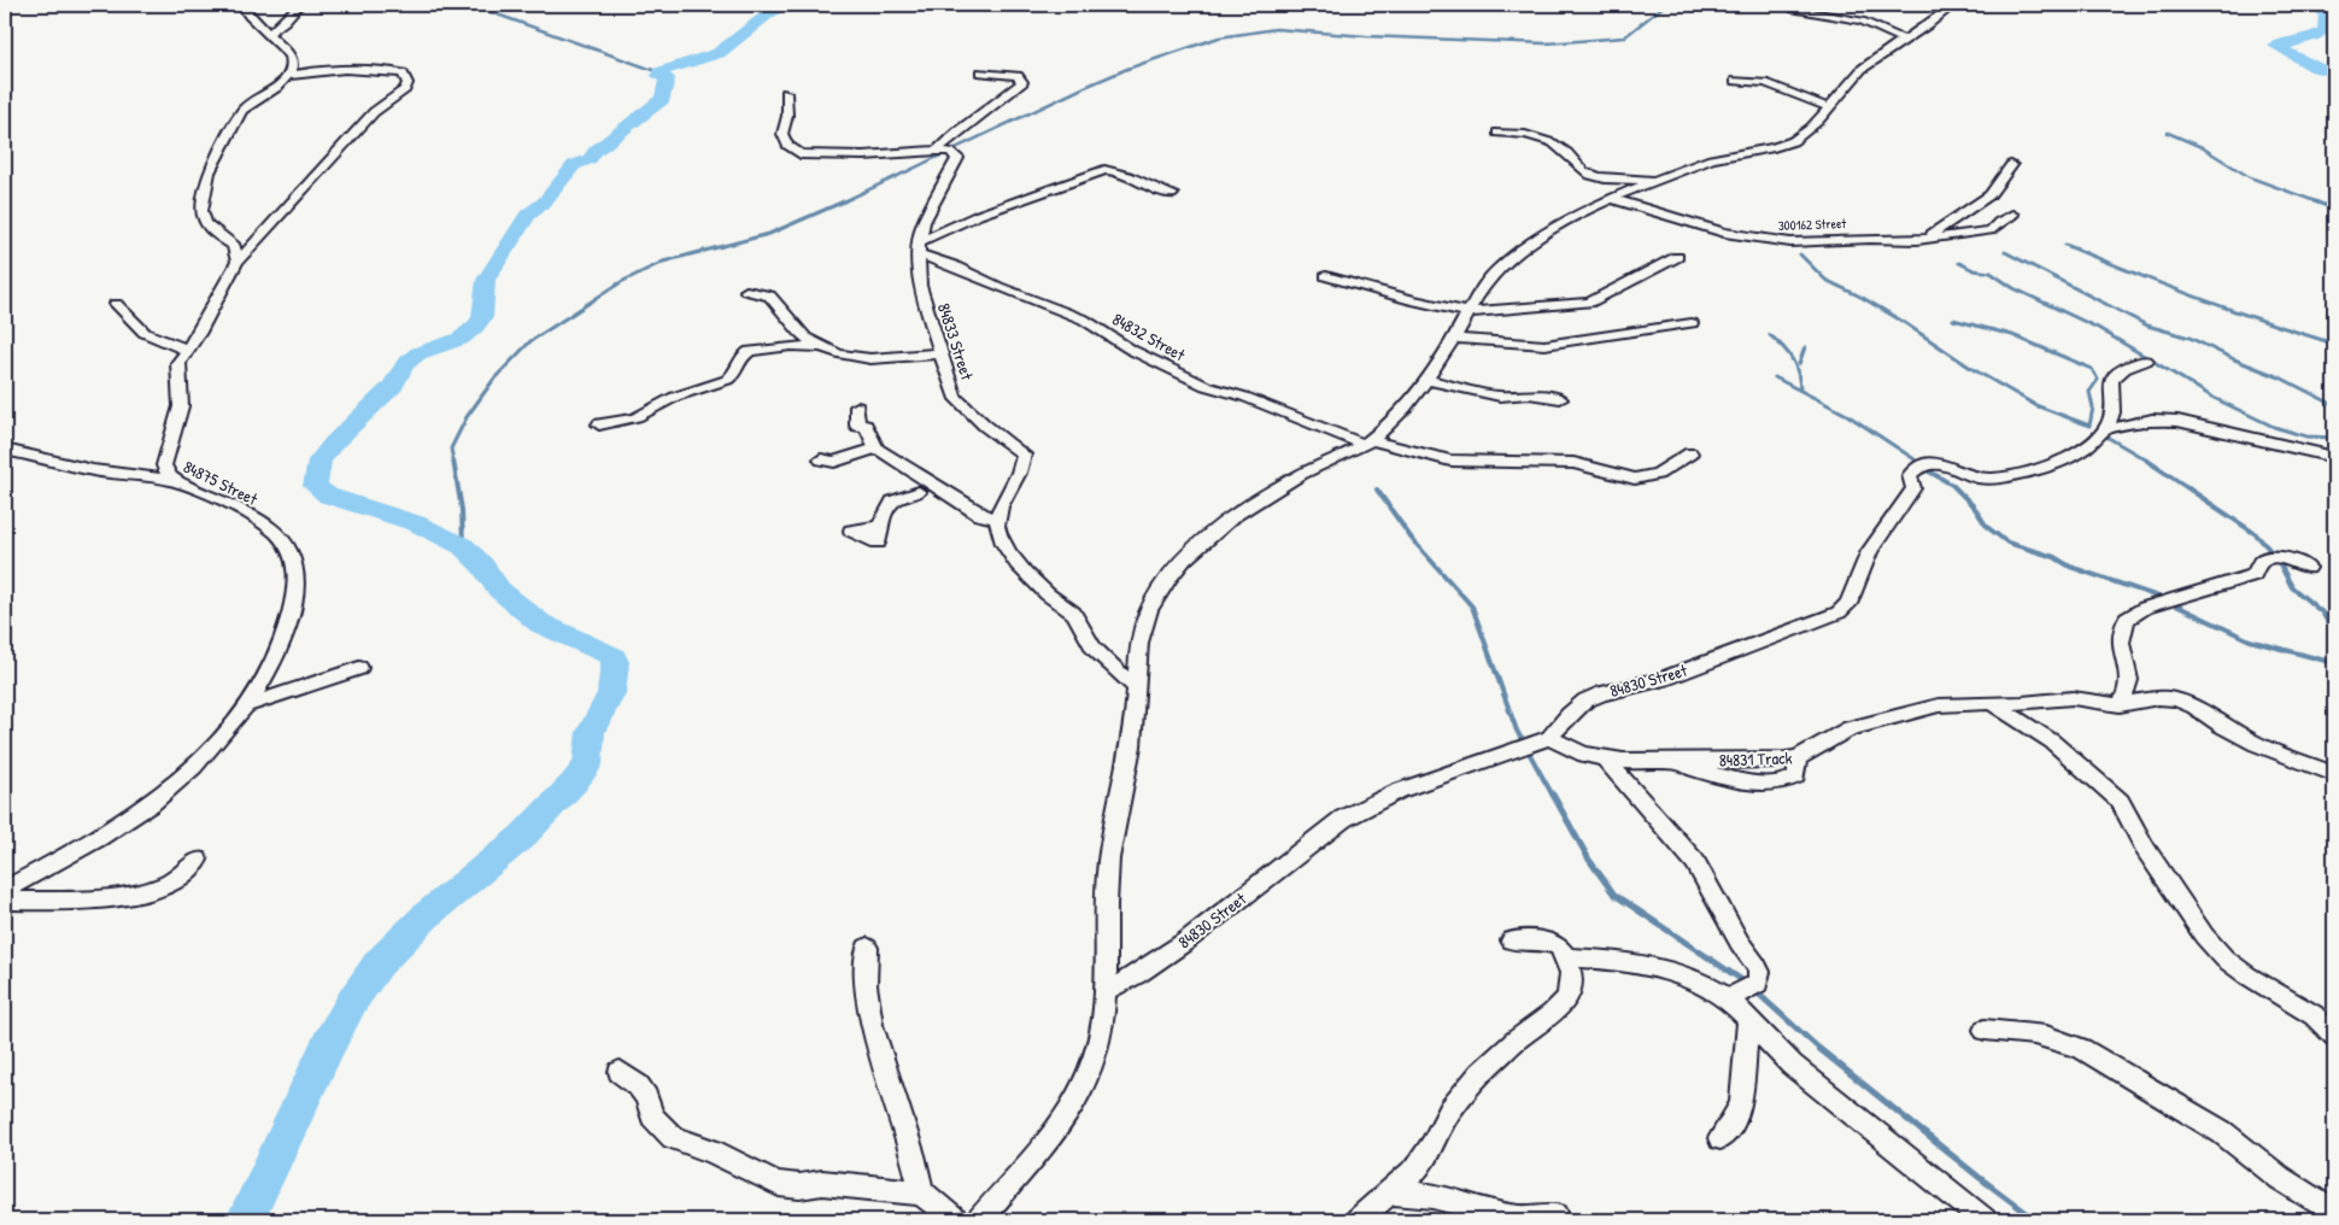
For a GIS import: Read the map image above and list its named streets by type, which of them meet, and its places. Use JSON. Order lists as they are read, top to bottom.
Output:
{
  "streets": {
    "street": [
      "300162 Street",
      "84832 Street",
      "84833 Street",
      "84875 Street",
      "84830 Street",
      "84831 Track"
    ]
  },
  "crossings": [
    ["84832 Street", "84833 Street"]
  ]
}
